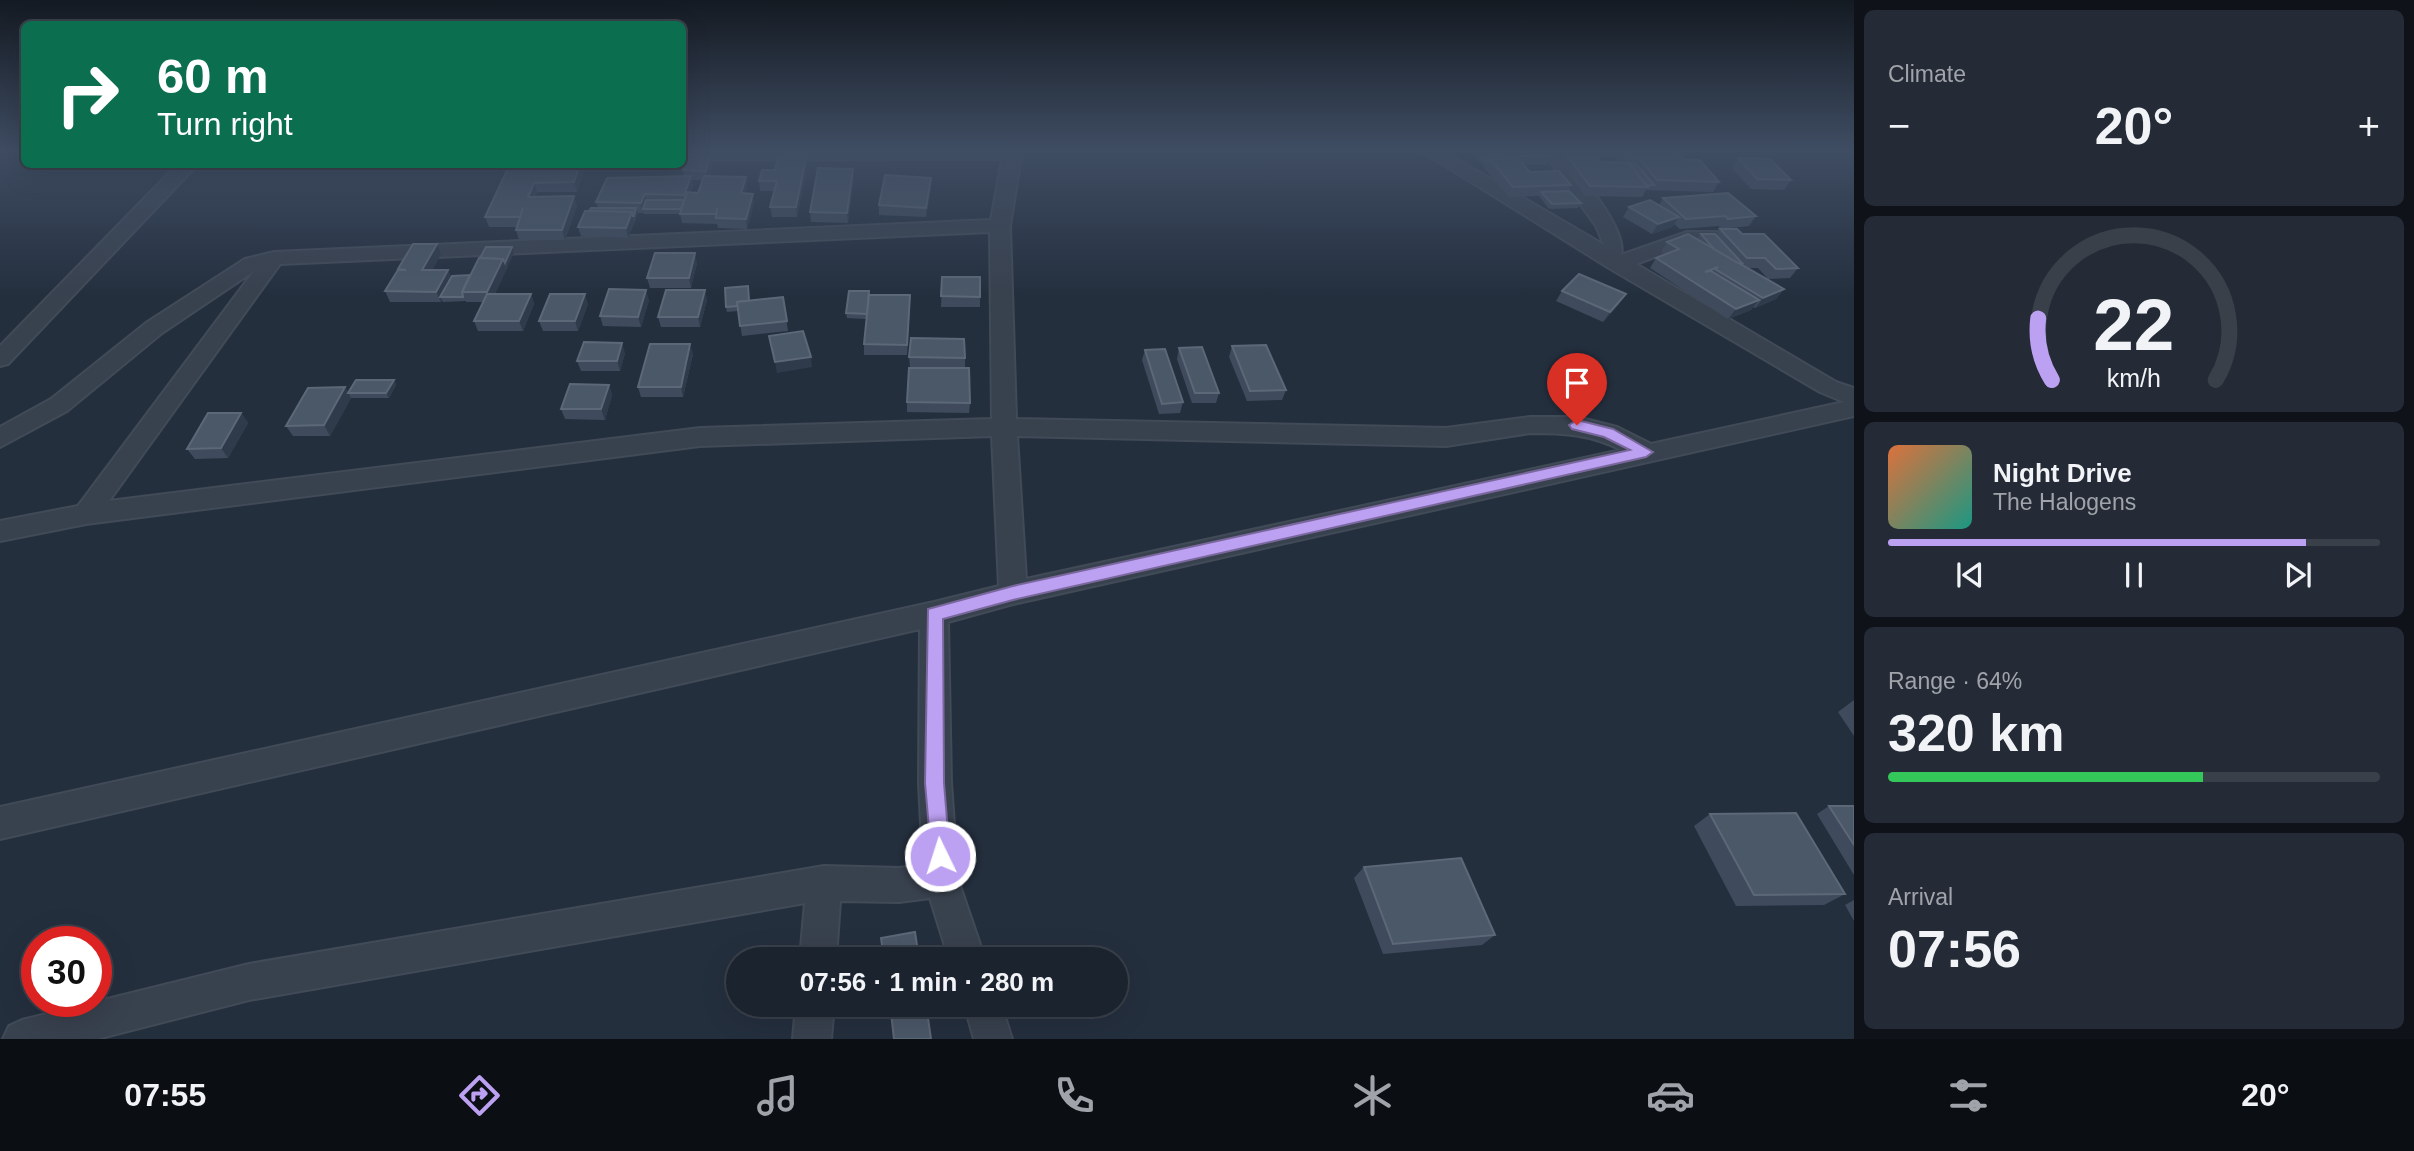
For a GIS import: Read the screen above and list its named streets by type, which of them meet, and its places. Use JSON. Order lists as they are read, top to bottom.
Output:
{
  "page": {
    "tile": [
      "Climate",
      ["Range · 64%", "320 km"],
      ["Arrival", "07:56"]
    ],
    "turn": ["60 m", "Turn right"],
    "heat": ["−", "20°", "+"],
    "song": ["Night Drive", "The Halogens"],
    "limit": "30",
    "trip": "07:56 · 1 min · 280 m",
    "tabs": ["07:55", "20°"],
    "gauge": ["22", "km/h"]
  }
}
